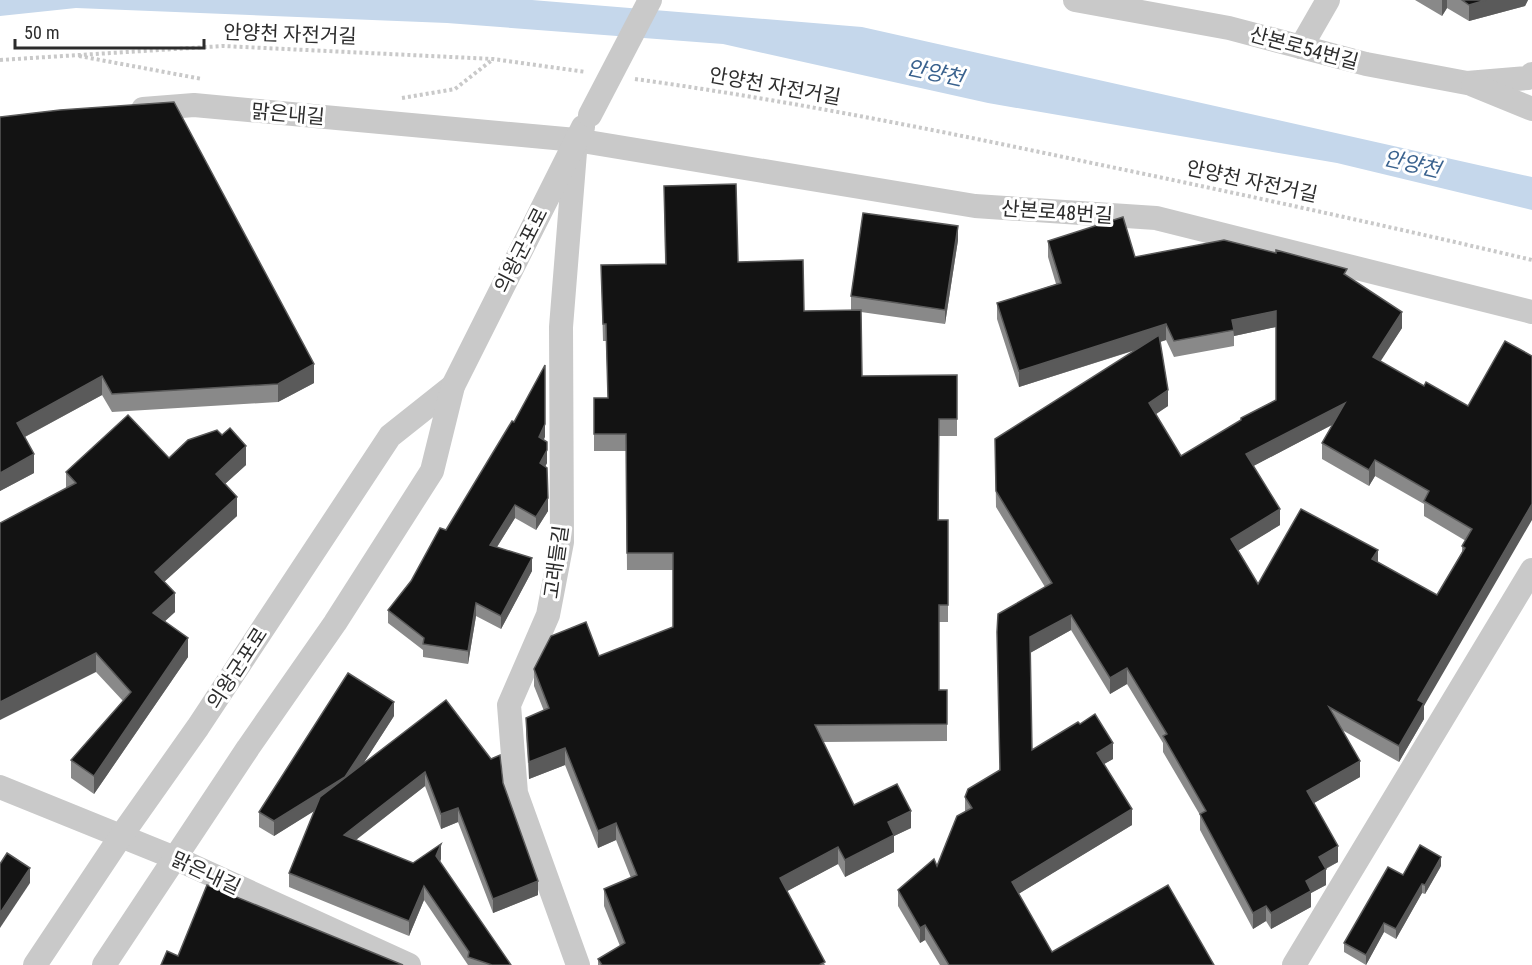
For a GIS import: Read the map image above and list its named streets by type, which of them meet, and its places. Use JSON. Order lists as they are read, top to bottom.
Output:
{
  "streets": {
    "street": [
      "산본로54번길",
      "맑은내길",
      "산본로48번길",
      "의왕군포로",
      "고래들길"
    ],
    "path": ["안양천 자전거길"]
  },
  "crossings": [
    ["맑은내길", "산본로48번길"],
    ["맑은내길", "의왕군포로"],
    ["맑은내길", "고래들길"],
    ["산본로48번길", "의왕군포로"],
    ["산본로48번길", "고래들길"],
    ["의왕군포로", "고래들길"]
  ],
  "water": ["안양천"],
  "scale_bar": "50 m"
}
